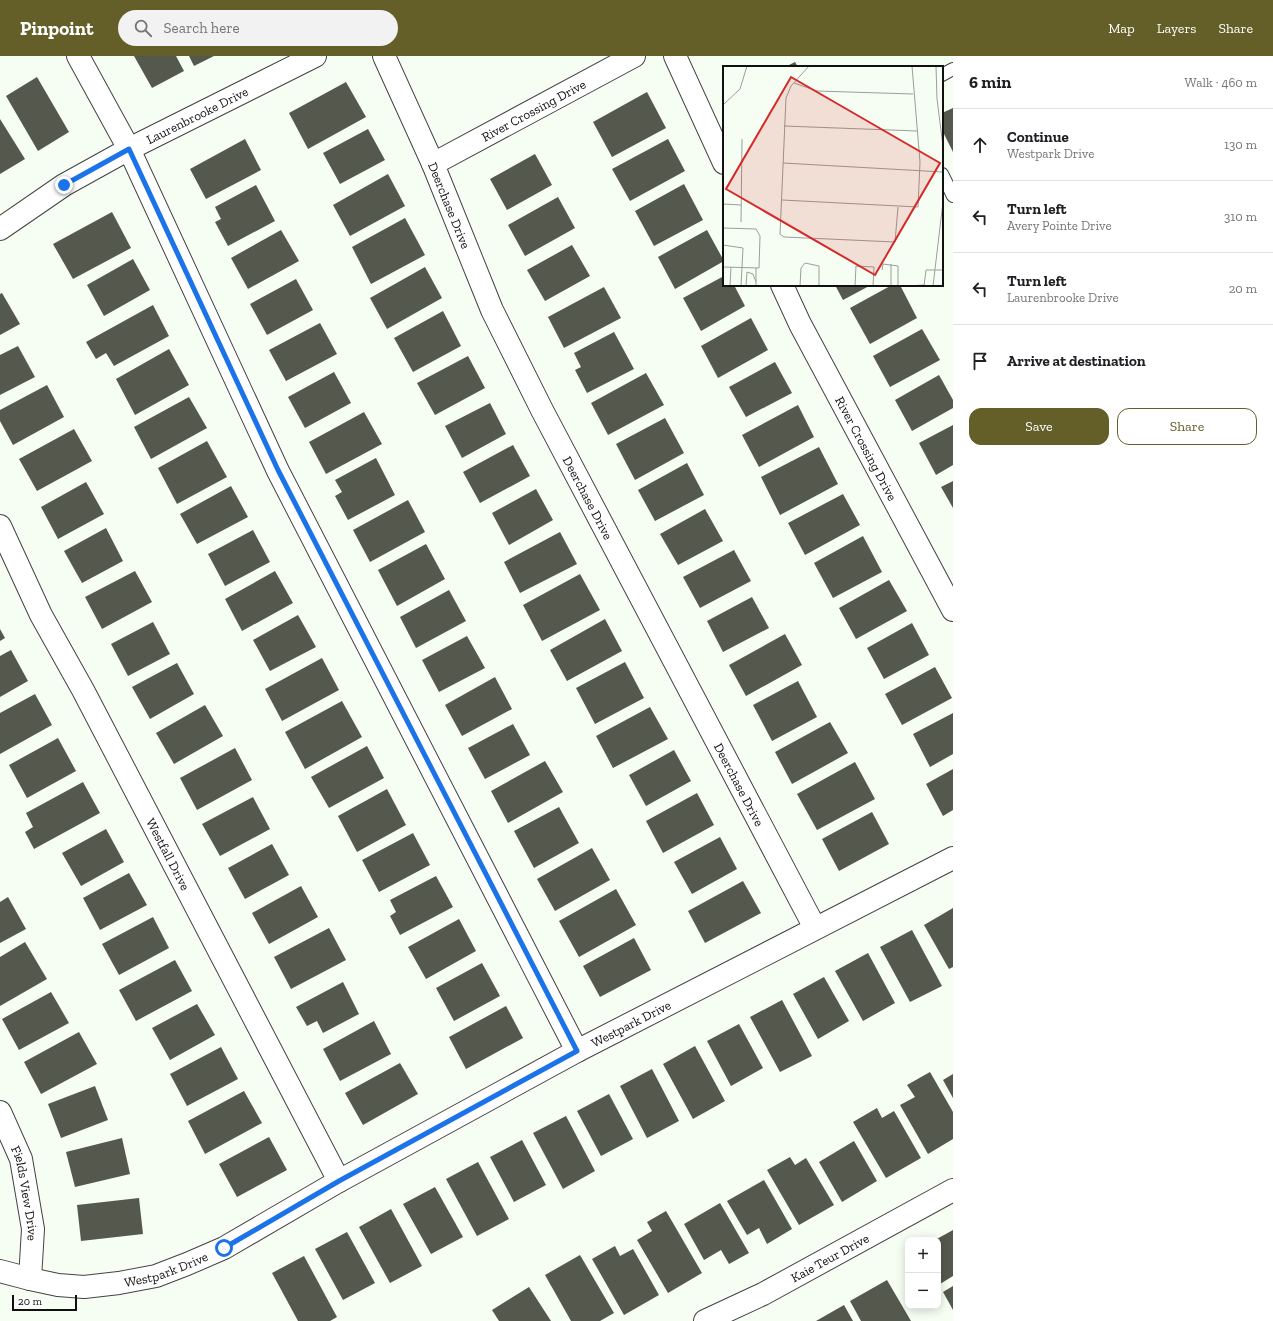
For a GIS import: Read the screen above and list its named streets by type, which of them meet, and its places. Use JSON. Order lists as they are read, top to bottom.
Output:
{
  "streets": {
    "street": [
      "River Crossing Drive",
      "Laurenbrooke Drive",
      "Deerchase Drive",
      "Westfall Drive",
      "Westpark Drive",
      "Fields View Drive",
      "Kaie Teur Drive"
    ]
  },
  "crossings": [
    ["River Crossing Drive", "Deerchase Drive"],
    ["Deerchase Drive", "Westpark Drive"],
    ["Westfall Drive", "Westpark Drive"],
    ["Westpark Drive", "Fields View Drive"]
  ],
  "scale_bar": "20 m",
  "page": {
    "header": "Pinpoint",
    "search": "Search here",
    "nav": ["Map", "Layers", "Share"],
    "heading": ["6 min", "Walk · 460 m"],
    "list": [
      ["Continue", "Westpark Drive", "130 m"],
      ["Turn left", "Avery Pointe Drive", "310 m"],
      ["Turn left", "Laurenbrooke Drive", "20 m"],
      "Arrive at destination"
    ],
    "buttons": ["Save", "Share"],
    "map_buttons": ["+", "−"],
    "scale": "20 m"
  }
}
